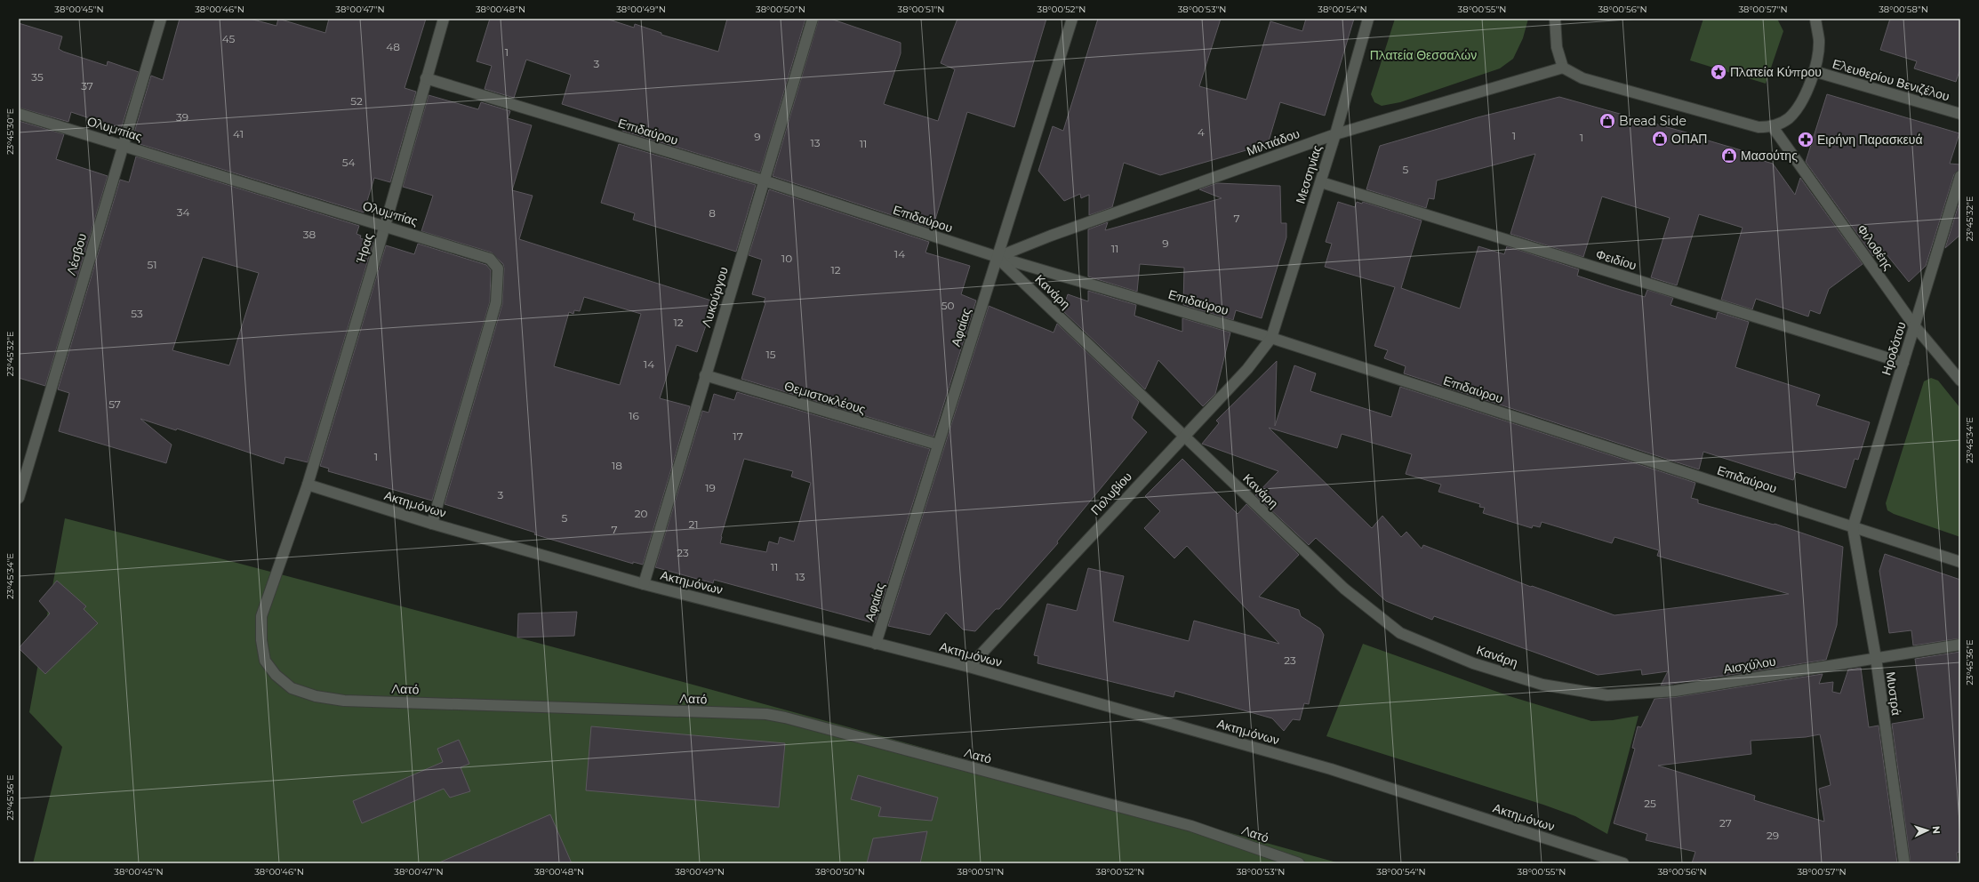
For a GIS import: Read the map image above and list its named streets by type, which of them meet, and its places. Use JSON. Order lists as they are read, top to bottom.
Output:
{
  "streets": {
    "street": [
      "Ελευθερίου Βενιζέλου",
      "Ολυμπίας",
      "Επιδαύρου",
      "Μιλτιάδου",
      "Μεσσηνίας",
      "Φιλοθέης",
      "Ήρας",
      "Λέσβου",
      "Φειδίου",
      "Κανάρη",
      "Λυκούργου",
      "Αφαίας",
      "Ηροδότου",
      "Θεμιστοκλέους",
      "Πολυβίου",
      "Ακτημόνων",
      "Αισχύλου",
      "Λατό",
      "Μυστρά"
    ]
  },
  "crossings": [
    ["Ολυμπίας", "Ήρας"],
    ["Ολυμπίας", "Λέσβου"],
    ["Ολυμπίας", "Ακτημόνων"],
    ["Επιδαύρου", "Μιλτιάδου"],
    ["Επιδαύρου", "Μεσσηνίας"],
    ["Επιδαύρου", "Ήρας"],
    ["Επιδαύρου", "Κανάρη"],
    ["Επιδαύρου", "Λυκούργου"],
    ["Επιδαύρου", "Αφαίας"],
    ["Επιδαύρου", "Ηροδότου"],
    ["Επιδαύρου", "Πολυβίου"],
    ["Επιδαύρου", "Μυστρά"],
    ["Μιλτιάδου", "Μεσσηνίας"],
    ["Μιλτιάδου", "Κανάρη"],
    ["Μιλτιάδου", "Αφαίας"],
    ["Μεσσηνίας", "Φειδίου"],
    ["Μεσσηνίας", "Πολυβίου"],
    ["Φιλοθέης", "Ηροδότου"],
    ["Ήρας", "Ακτημόνων"],
    ["Ήρας", "Λατό"],
    ["Φειδίου", "Ηροδότου"],
    ["Κανάρη", "Αφαίας"],
    ["Κανάρη", "Πολυβίου"],
    ["Κανάρη", "Αισχύλου"],
    ["Λυκούργου", "Θεμιστοκλέους"],
    ["Λυκούργου", "Ακτημόνων"],
    ["Αφαίας", "Θεμιστοκλέους"],
    ["Αφαίας", "Ακτημόνων"],
    ["Ηροδότου", "Μυστρά"],
    ["Πολυβίου", "Ακτημόνων"],
    ["Ακτημόνων", "Λατό"],
    ["Αισχύλου", "Μυστρά"]
  ],
  "parks": ["Πλατεία Θεσσαλών"],
  "places": {
    "place": ["Πλατεία Κύπρου"],
    "shop": ["Bread Side", "ΟΠΑΠ", "Μασούτης"],
    "pharmacy": ["Ειρήνη Παρασκευά"]
  },
  "house_numbers": [
    "45",
    "48",
    "1",
    "3",
    "35",
    "37",
    "52",
    "39",
    "4",
    "41",
    "1",
    "9",
    "1",
    "13",
    "11",
    "54",
    "5",
    "34",
    "8",
    "7",
    "38",
    "9",
    "11",
    "14",
    "10",
    "51",
    "12",
    "50",
    "53",
    "12",
    "15",
    "14",
    "57",
    "16",
    "17",
    "1",
    "18",
    "19",
    "3",
    "20",
    "5",
    "21",
    "7",
    "23",
    "11",
    "13",
    "23",
    "25",
    "27",
    "29"
  ],
  "north": "right",
  "coordinates": [
    "38°00'45\"N",
    "38°00'46\"N",
    "38°00'47\"N",
    "38°00'48\"N",
    "38°00'49\"N",
    "38°00'50\"N",
    "38°00'51\"N",
    "38°00'52\"N",
    "38°00'53\"N",
    "38°00'54\"N",
    "38°00'55\"N",
    "38°00'56\"N",
    "38°00'57\"N",
    "38°00'58\"N",
    "23°45'30\"E",
    "23°45'32\"E",
    "23°45'34\"E",
    "23°45'36\"E"
  ]
}
